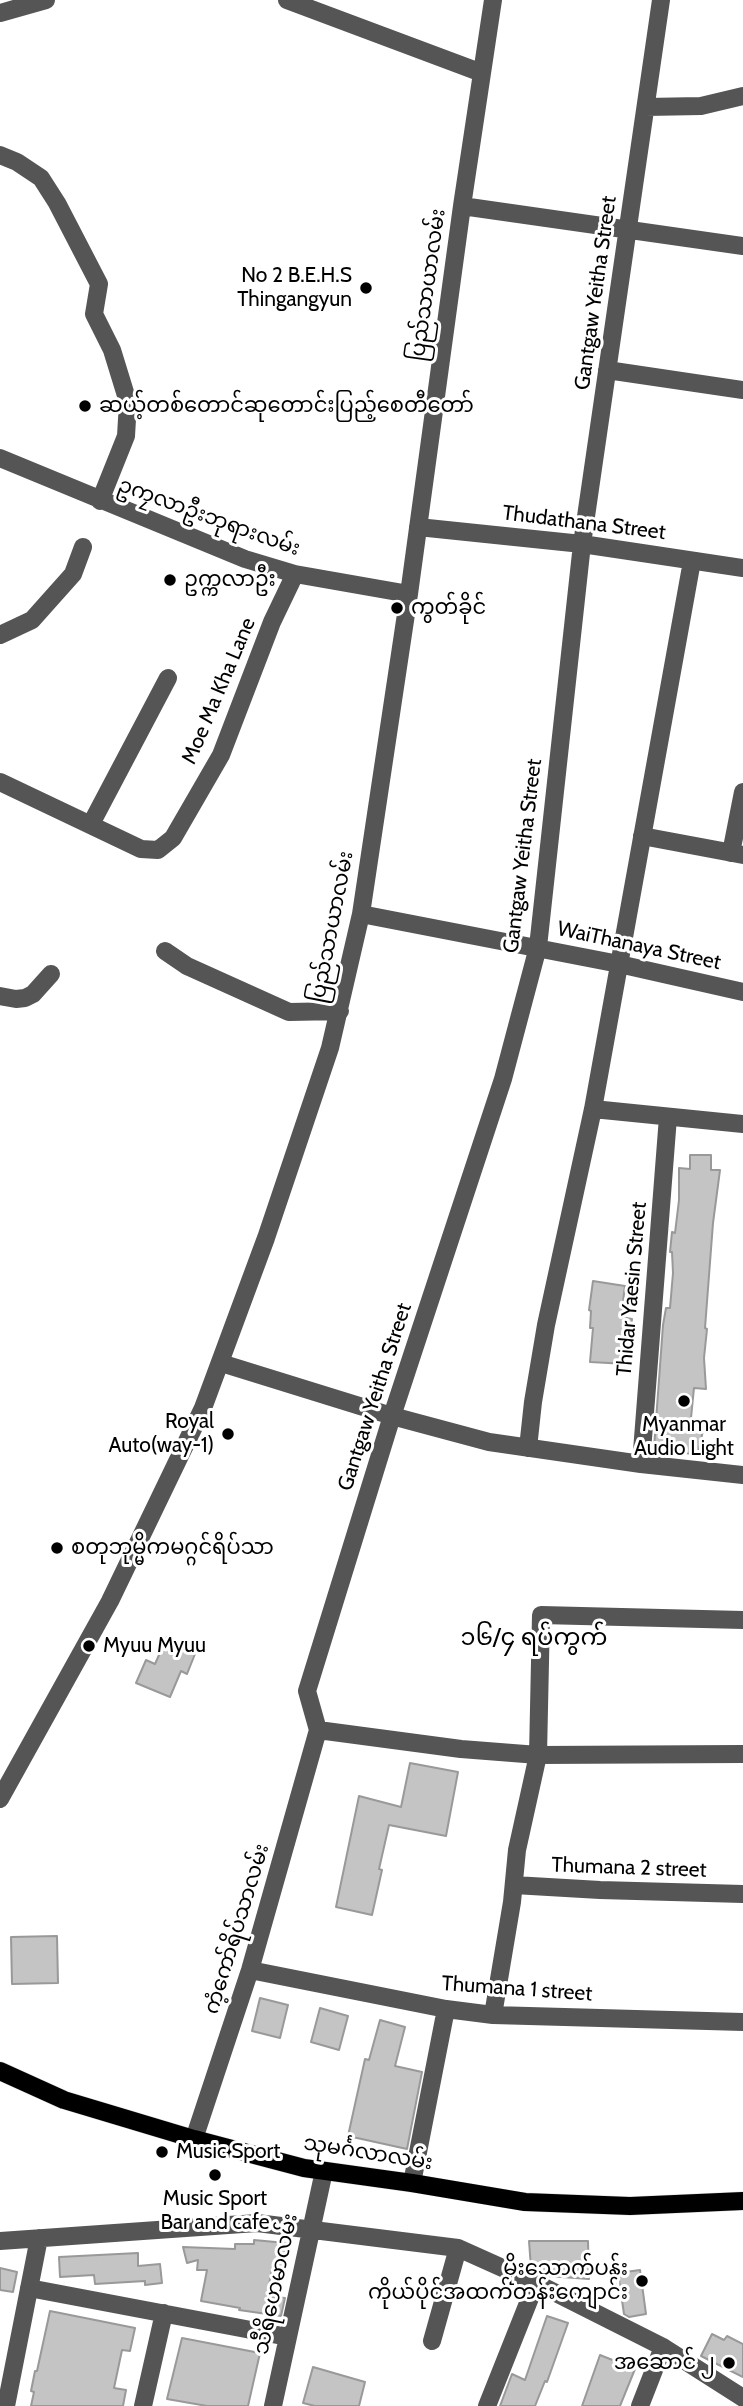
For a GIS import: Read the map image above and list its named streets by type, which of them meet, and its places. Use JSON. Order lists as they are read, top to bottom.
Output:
{
  "streets": {
    "main road": ["သုမင်္ဂလာလမ်း"],
    "street": [
      "ပြည်သာယာလမ်း",
      "Gantgaw Yeitha Street",
      "ဥကၠလာဦးဘုရားလမ်း",
      "Thudathana Street",
      "Moe Ma Kha Lane",
      "WaiThanaya Street",
      "Thidar Yaesin Street",
      "Thumana 2 street",
      "ကံ့ကော်ရိပ်သာလမ်း",
      "Thumana 1 street",
      "သီရိဟေမာလမ်း"
    ]
  },
  "crossings": [
    ["ပြည်သာယာလမ်း", "ဥကၠလာဦးဘုရားလမ်း"],
    ["ပြည်သာယာလမ်း", "Thudathana Street"],
    ["ပြည်သာယာလမ်း", "WaiThanaya Street"],
    ["Gantgaw Yeitha Street", "Thudathana Street"],
    ["Gantgaw Yeitha Street", "WaiThanaya Street"],
    ["Gantgaw Yeitha Street", "ကံ့ကော်ရိပ်သာလမ်း"],
    ["ဥကၠလာဦးဘုရားလမ်း", "Moe Ma Kha Lane"],
    ["ကံ့ကော်ရိပ်သာလမ်း", "Thumana 1 street"],
    ["ကံ့ကော်ရိပ်သာလမ်း", "သုမင်္ဂလာလမ်း"],
    ["သုမင်္ဂလာလမ်း", "သီရိဟေမာလမ်း"]
  ],
  "districts": ["၁၆/၄ ရပ်ကွက်"],
  "places": [
    "No 2 B.E.H.S Thingangyun",
    "ဆယ့်တစ်တောင်ဆုတောင်းပြည့်စေတီတော်",
    "ဥက္ကလာဦး",
    "ကွတ်ခိုင်",
    "Myanmar Audio Light",
    "Royal Auto(way-1)",
    "စတုဘုမ္မိကမဂ္ဂင်ရိပ်သာ",
    "Myuu Myuu",
    "Music Sport",
    "Music Sport Bar and cafe",
    "မိုးသောက်ပန်း ကိုယ်ပိုင်အထက်တန်းကျောင်း",
    "အဆောင် ၂"
  ]
}
